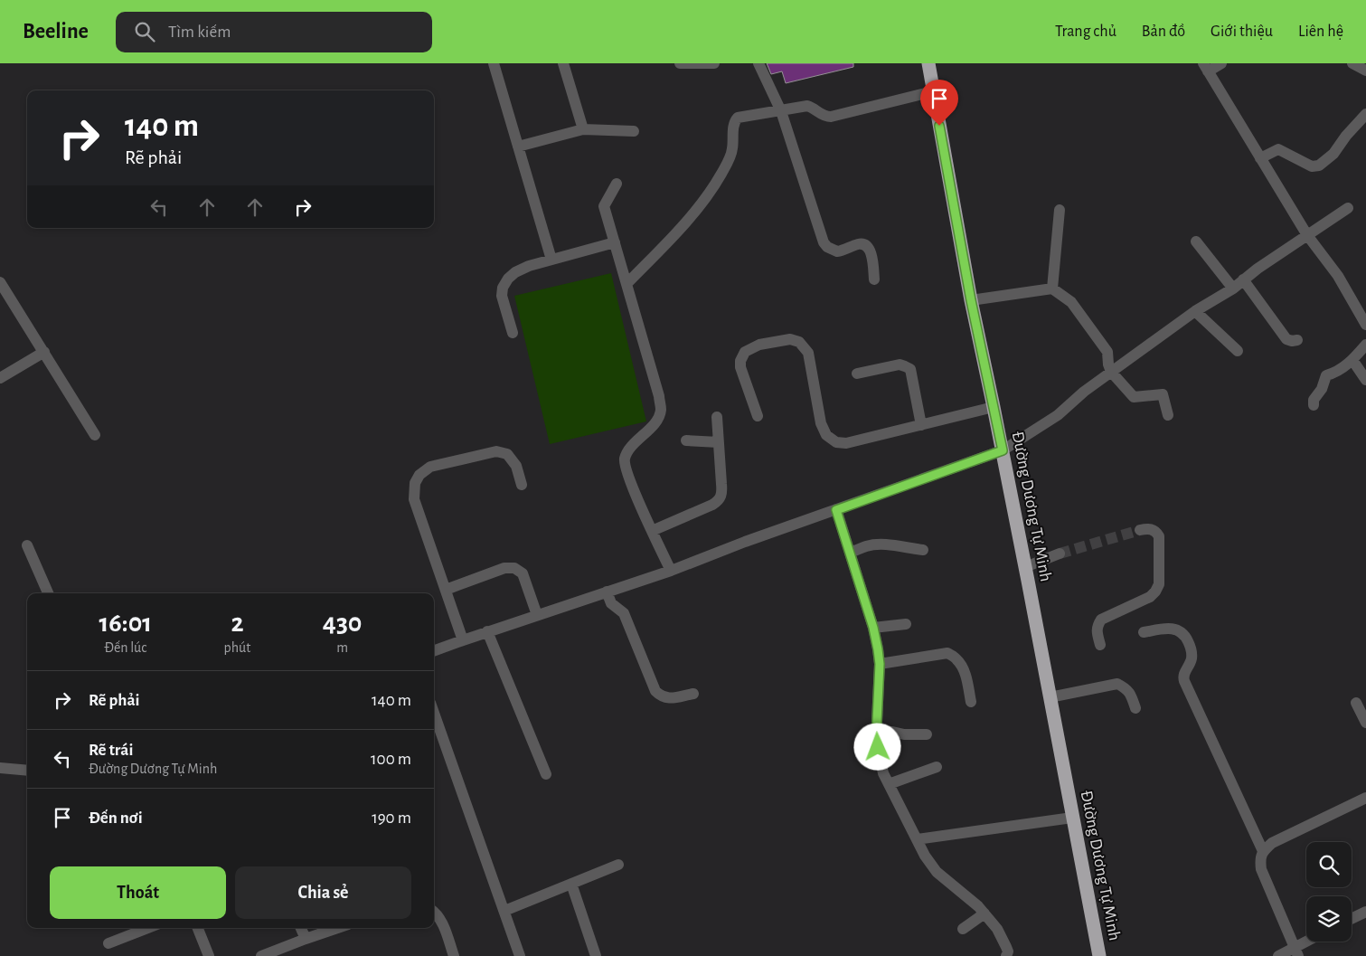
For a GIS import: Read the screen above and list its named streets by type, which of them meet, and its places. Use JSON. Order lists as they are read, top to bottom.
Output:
{
  "streets": {
    "highway": ["Đường Dương Tự Minh"]
  },
  "page": {
    "header": "Beeline",
    "search": "Tìm kiếm",
    "nav": [
      "Trang chủ",
      "Bản đồ",
      "Giới thiệu",
      "Liên hệ"
    ],
    "turn": ["140 m", "Rẽ phải"],
    "eta": [
      "16:01",
      "Đến lúc",
      "2",
      "phút",
      "430",
      "m"
    ],
    "list": [
      {
        "name": "Rẽ phải",
        "value": "140 m"
      },
      {
        "name": "Rẽ trái",
        "note": "Đường Dương Tự Minh",
        "value": "100 m"
      },
      {
        "name": "Đến nơi",
        "value": "190 m"
      }
    ],
    "buttons": ["Thoát", "Chia sẻ"]
  }
}
